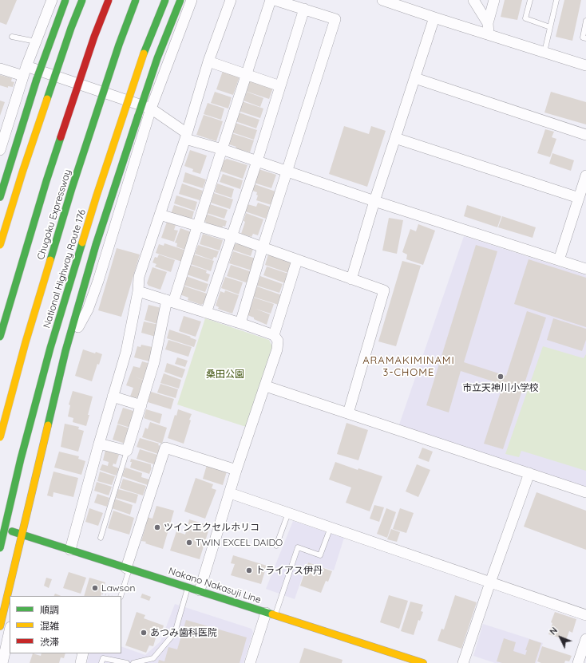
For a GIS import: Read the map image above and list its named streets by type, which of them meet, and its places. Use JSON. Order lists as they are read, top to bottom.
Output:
{
  "streets": {
    "main road": ["Chugoku Expressway", "National Highway Route 176", "Nakano Nakasuji Line"]
  },
  "districts": ["ARAMAKIMINAMI 3-CHOME"],
  "parks": ["桑田公園"],
  "places": [
    "市立天神川小学校",
    "ツインエクセルホリコ",
    "TWIN EXCEL DAIDO",
    "トライアス伊丹",
    "Lawson",
    "あつみ歯科医院"
  ],
  "legend": ["順調", "混雑", "渋滞"],
  "north": "top left"
}
